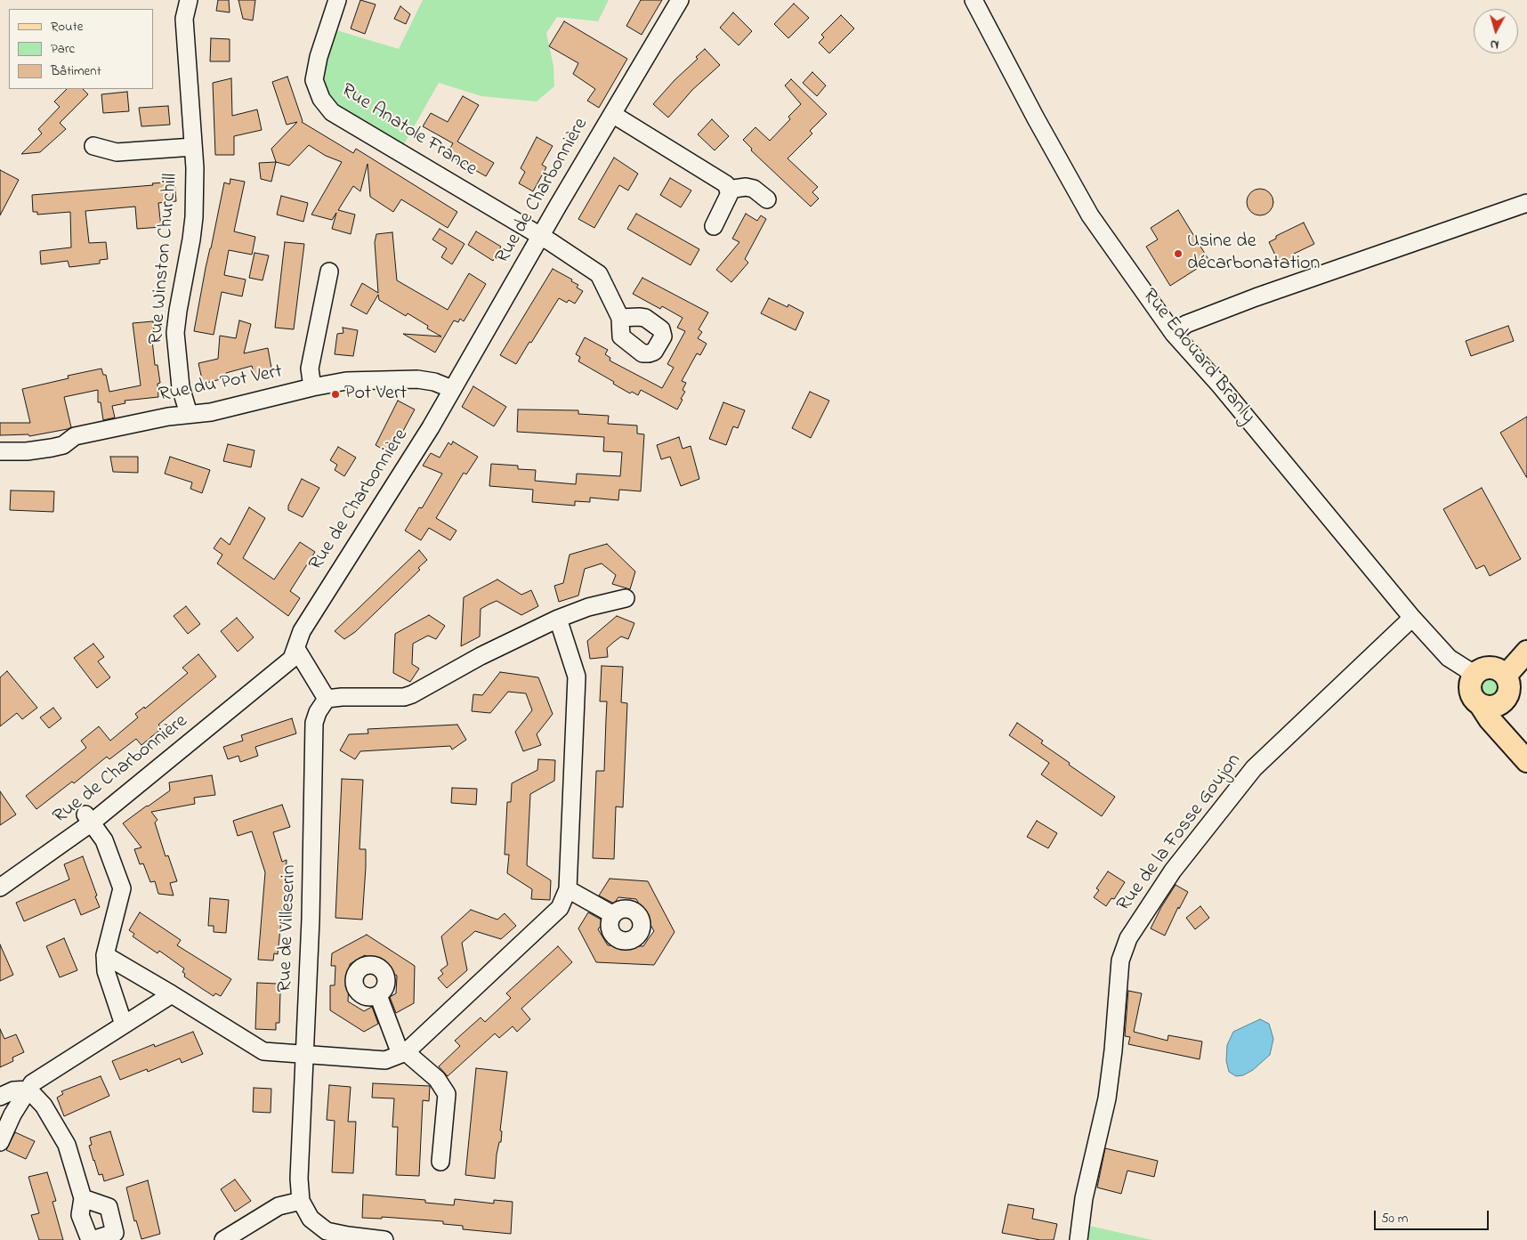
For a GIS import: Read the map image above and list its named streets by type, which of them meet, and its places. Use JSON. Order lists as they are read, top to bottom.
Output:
{
  "streets": {
    "street": [
      "Rue Anatole France",
      "Rue de Charbonnière",
      "Rue Winston Churchill",
      "Rue Edouard Branly",
      "Rue du Pot Vert",
      "Rue de la Fosse Goujon",
      "Rue de Villeserin"
    ]
  },
  "crossings": [
    ["Rue Anatole France", "Rue de Charbonnière"],
    ["Rue de Charbonnière", "Rue du Pot Vert"],
    ["Rue Winston Churchill", "Rue du Pot Vert"],
    ["Rue Edouard Branly", "Rue de la Fosse Goujon"]
  ],
  "places": ["Usine de décarbonatation", "Pot Vert"],
  "legend": ["Route", "Parc", "Bâtiment"],
  "scale_bar": "50 m",
  "north": "bottom"
}
